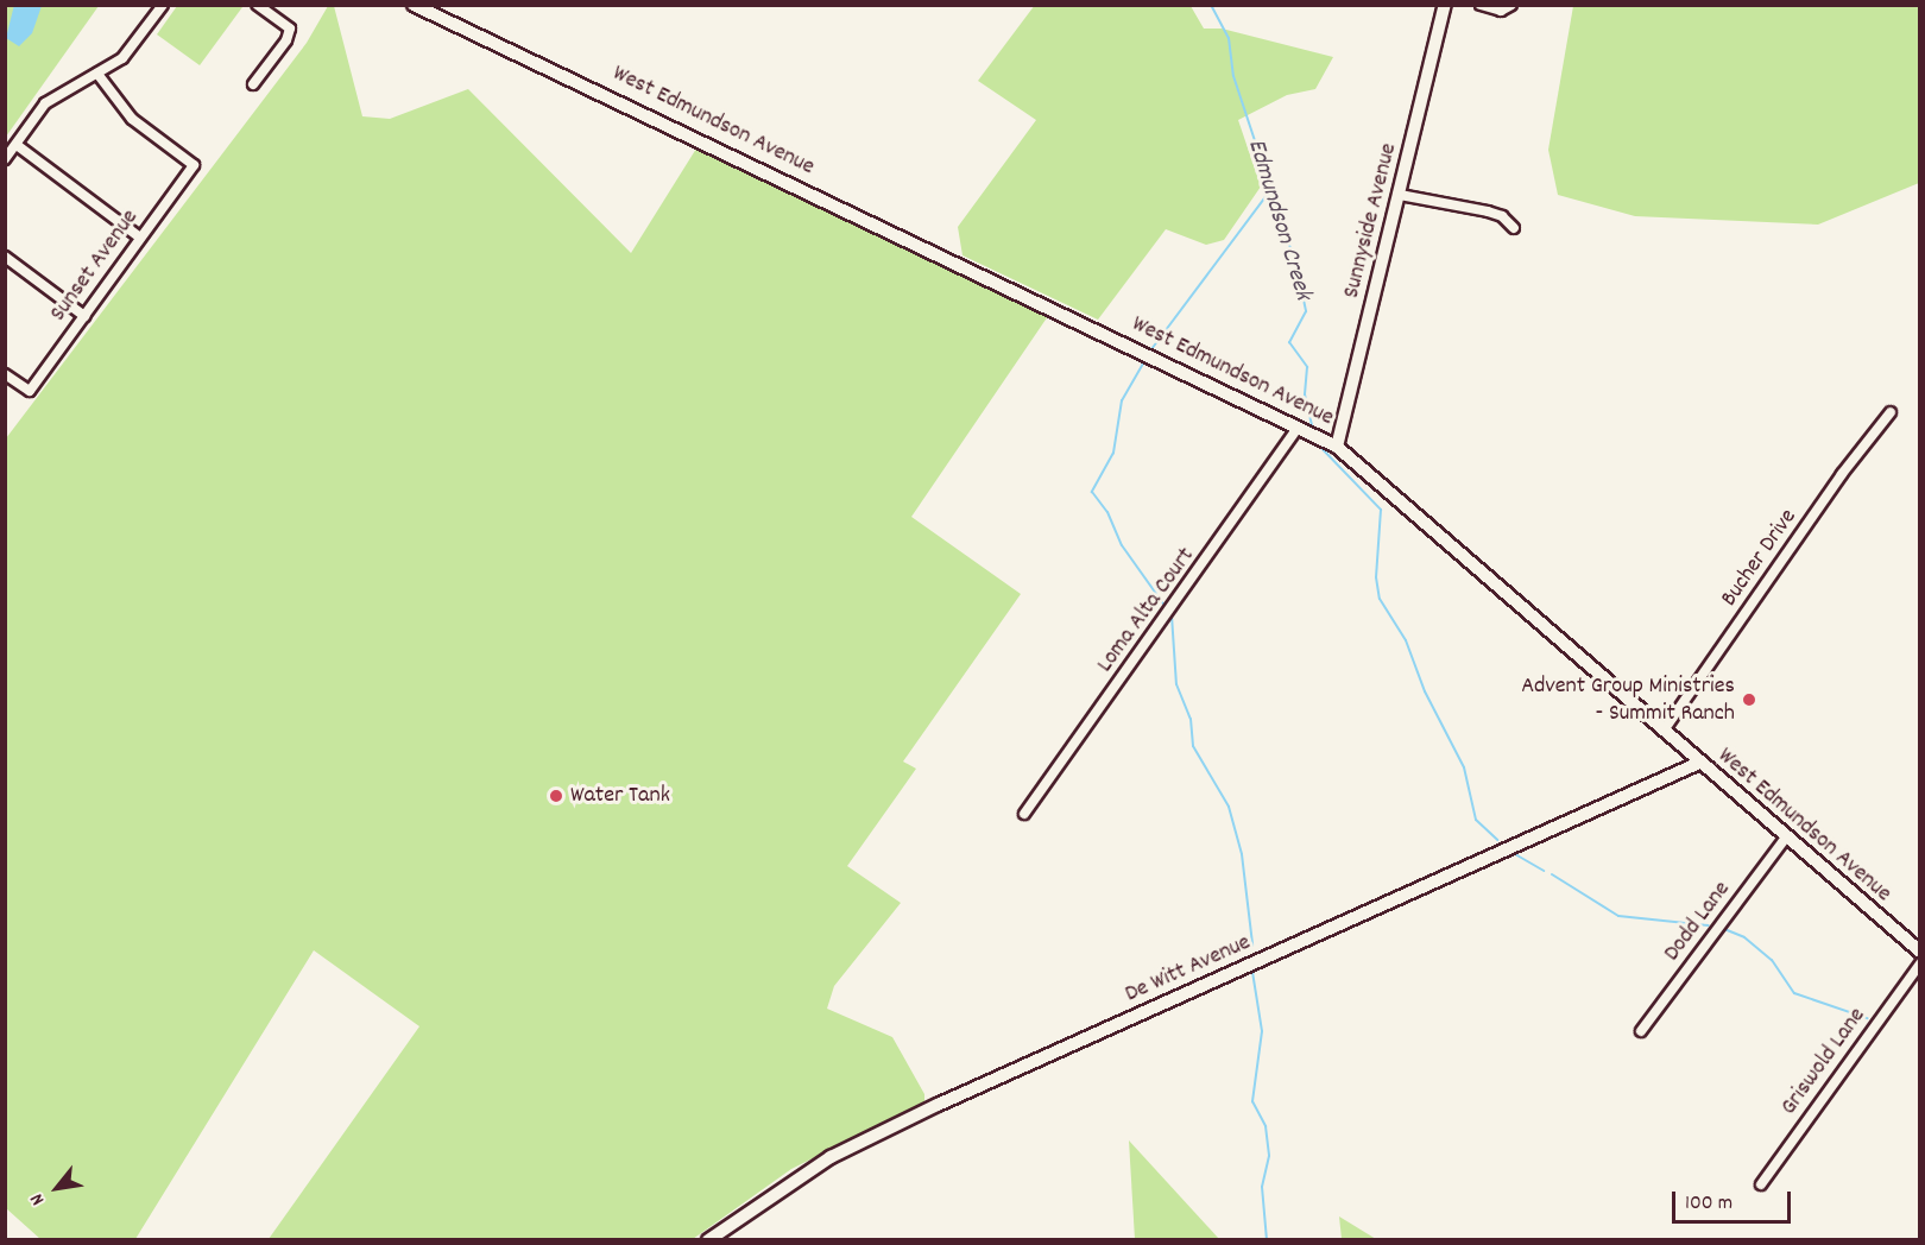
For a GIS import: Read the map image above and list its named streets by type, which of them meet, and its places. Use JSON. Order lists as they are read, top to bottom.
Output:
{
  "streets": {
    "street": [
      "West Edmundson Avenue",
      "Sunnyside Avenue",
      "Sunset Avenue",
      "Bucher Drive",
      "Loma Alta Court",
      "Dodd Lane",
      "De Witt Avenue",
      "Griswold Lane"
    ]
  },
  "crossings": [
    ["West Edmundson Avenue", "Sunnyside Avenue"],
    ["West Edmundson Avenue", "Bucher Drive"],
    ["West Edmundson Avenue", "Loma Alta Court"],
    ["West Edmundson Avenue", "Dodd Lane"],
    ["West Edmundson Avenue", "De Witt Avenue"]
  ],
  "water": ["Edmundson Creek"],
  "places": ["Advent Group Ministries - Summit Ranch", "Water Tank"],
  "scale_bar": "100 m",
  "north": "bottom left"
}
